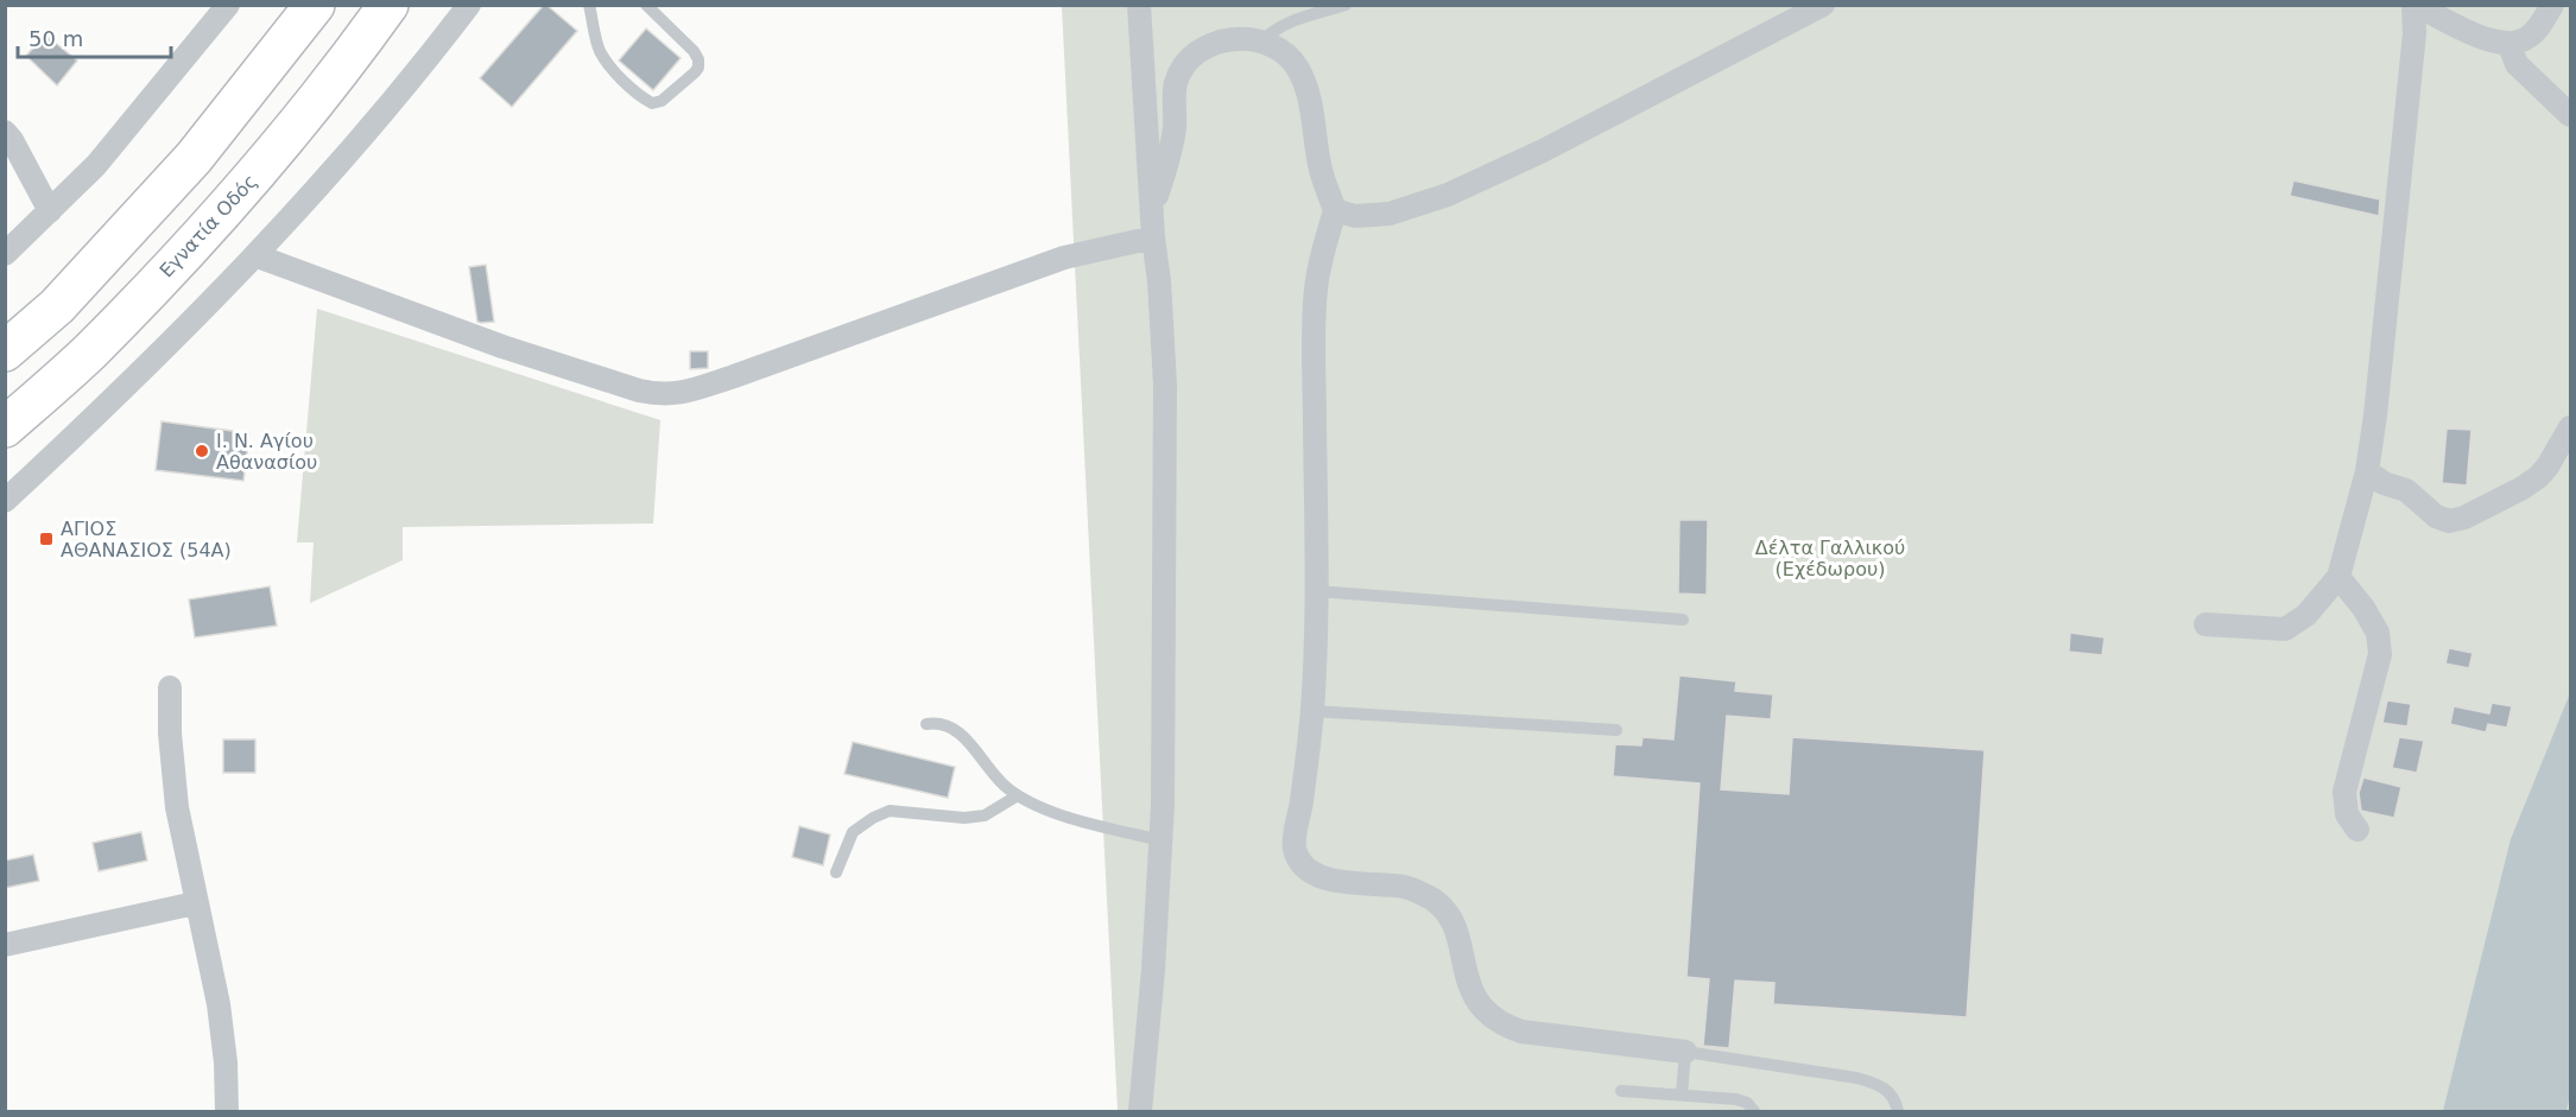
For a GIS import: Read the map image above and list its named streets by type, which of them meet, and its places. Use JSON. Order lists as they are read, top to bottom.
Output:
{
  "streets": {
    "highway": ["Εγνατία Οδός"]
  },
  "parks": ["Δέλτα Γαλλικού (Εχέδωρου)"],
  "places": {
    "other": ["Ι. Ν. Αγίου Αθανασίου"],
    "transit": ["ΑΓΙΟΣ ΑΘΑΝΑΣΙΟΣ (54Α)"]
  },
  "scale_bar": "50 m"
}
